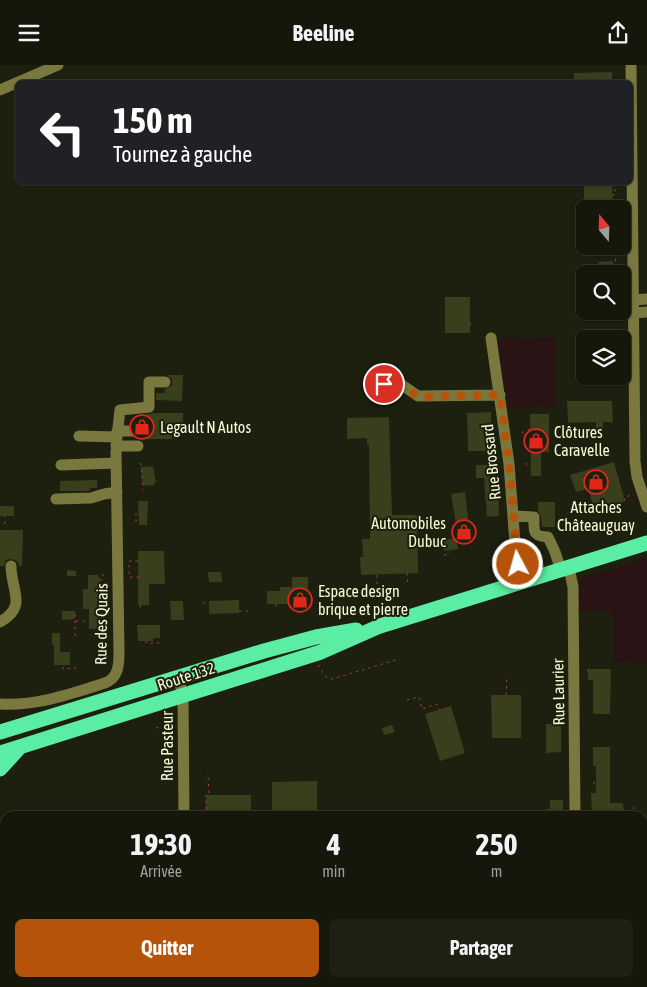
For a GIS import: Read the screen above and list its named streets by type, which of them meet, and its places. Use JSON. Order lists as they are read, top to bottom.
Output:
{
  "streets": {
    "highway": ["Route 132"],
    "street": [
      "Rue Brossard",
      "Rue des Quais",
      "Rue Laurier",
      "Rue Pasteur"
    ]
  },
  "crossings": [
    ["Rue Brossard", "Route 132"],
    ["Rue Brossard", "Rue Laurier"],
    ["Route 132", "Rue Laurier"],
    ["Route 132", "Rue Pasteur"]
  ],
  "places": {
    "shop": [
      "Legault N Autos",
      "Clôtures Caravelle",
      "Attaches Châteauguay",
      "Automobiles Dubuc",
      "Espace design brique et pierre"
    ]
  },
  "north": "top",
  "page": {
    "header": "Beeline",
    "turn": ["150 m", "Tournez à gauche"],
    "eta": [
      "19:30",
      "Arrivée",
      "4",
      "min",
      "250",
      "m"
    ],
    "buttons": ["Quitter", "Partager"]
  }
}
